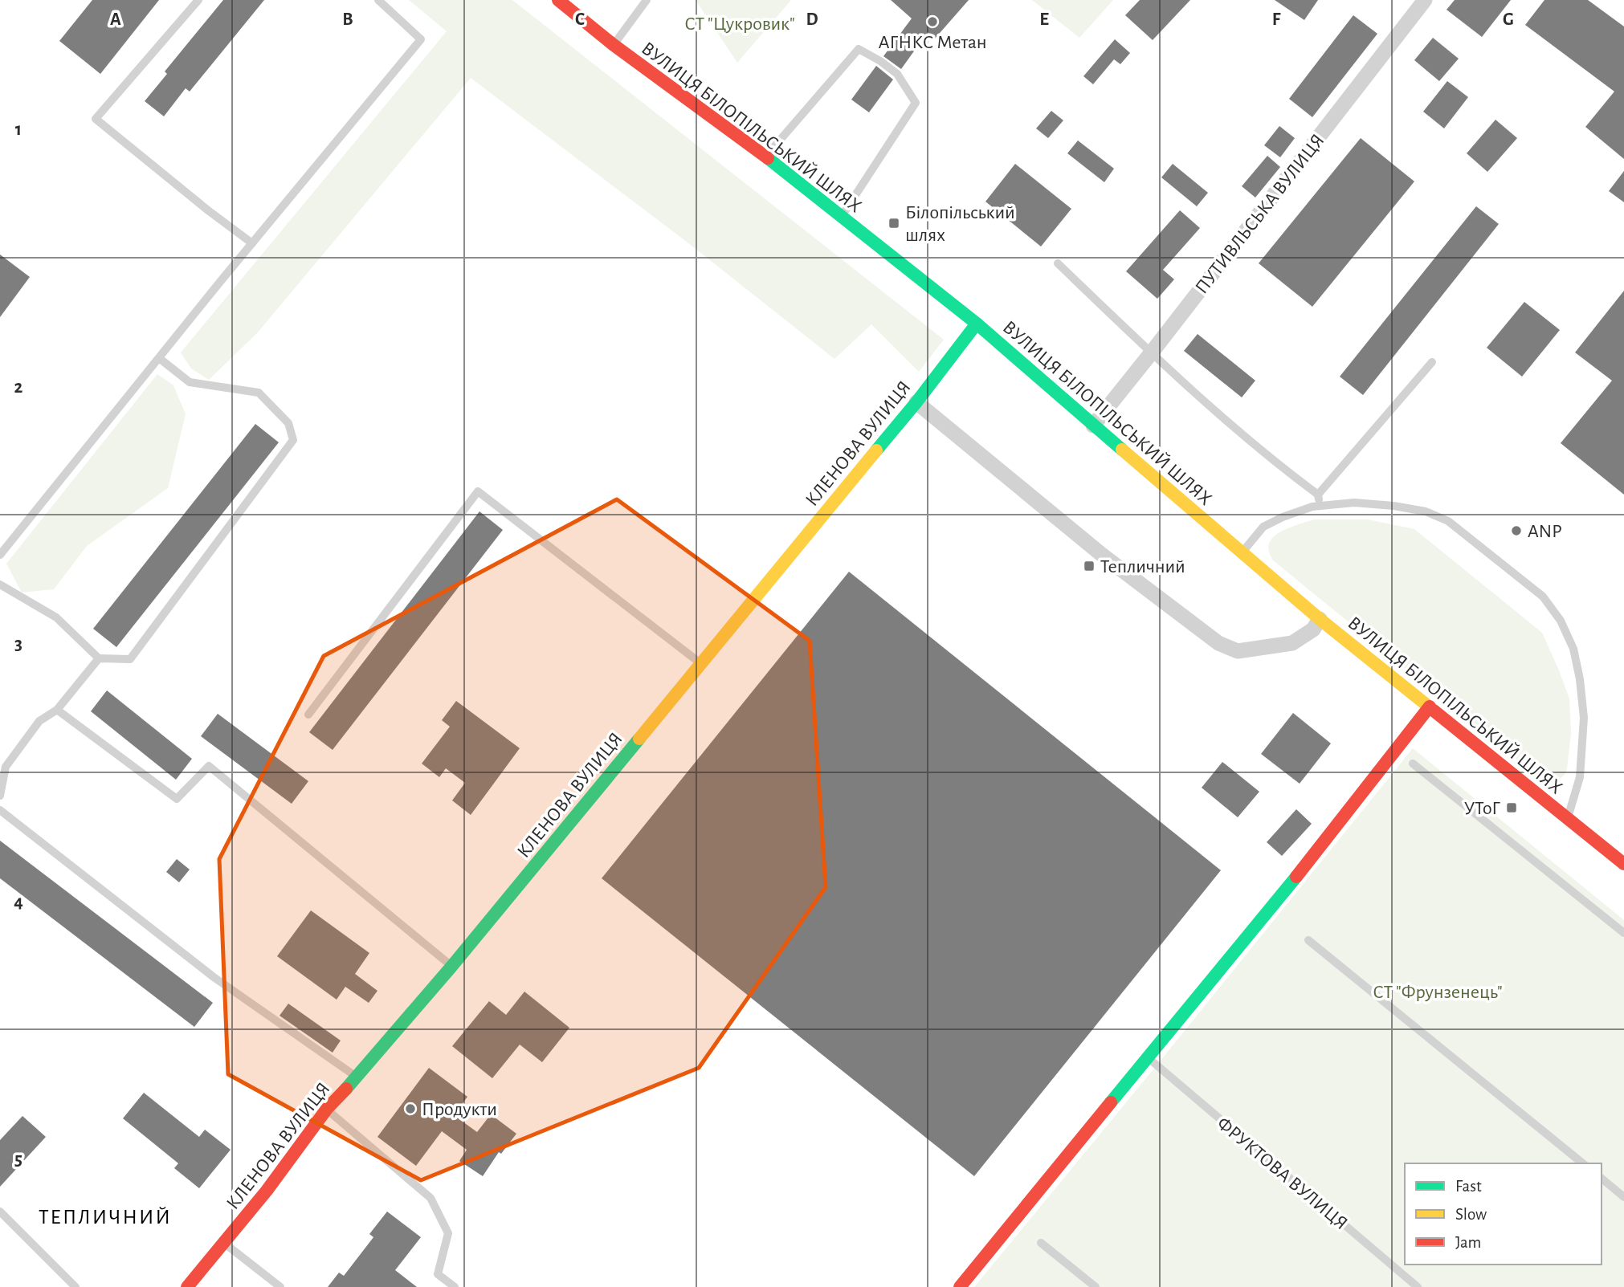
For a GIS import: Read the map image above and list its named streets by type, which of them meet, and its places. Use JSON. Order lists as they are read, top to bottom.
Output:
{
  "streets": {
    "street": ["ВУЛИЦЯ БІЛОПІЛЬСЬКИЙ ШЛЯХ", "ПУТИВЛЬСЬКА ВУЛИЦЯ", "КЛЕНОВА ВУЛИЦЯ"],
    "lane": ["ФРУКТОВА ВУЛИЦЯ"]
  },
  "crossings": [
    ["ВУЛИЦЯ БІЛОПІЛЬСЬКИЙ ШЛЯХ", "ПУТИВЛЬСЬКА ВУЛИЦЯ"],
    ["ВУЛИЦЯ БІЛОПІЛЬСЬКИЙ ШЛЯХ", "КЛЕНОВА ВУЛИЦЯ"]
  ],
  "districts": ["ТЕПЛИЧНИЙ"],
  "parks": ["СТ \"Цукровик\"", "СТ \"Фрунзенець\""],
  "places": {
    "other": ["АГНКС Метан", "ANP", "Продукти"],
    "transit": ["Білопільський шлях", "Тепличний", "УТоГ"]
  },
  "legend": ["Fast", "Slow", "Jam"],
  "grid": {
    "columns": [
      "A",
      "B",
      "C",
      "D",
      "E",
      "F",
      "G"
    ],
    "rows": [
      "1",
      "2",
      "3",
      "4",
      "5"
    ]
  }
}
